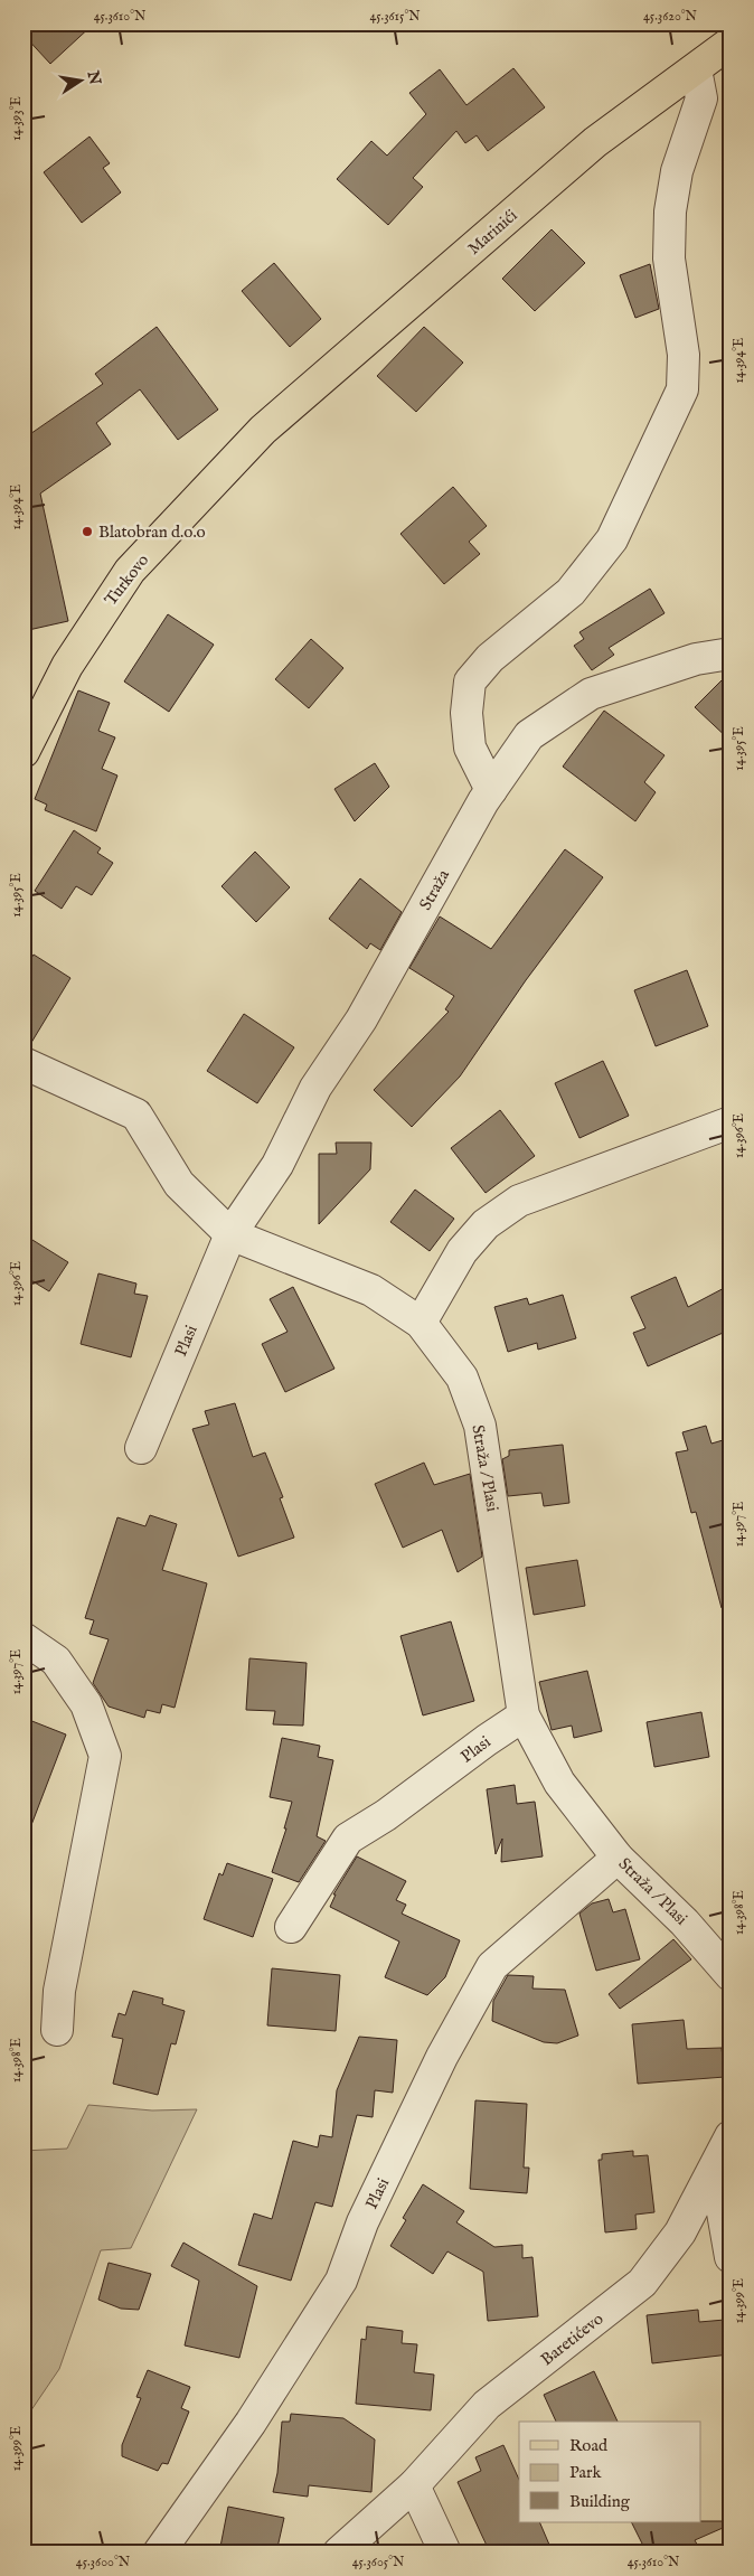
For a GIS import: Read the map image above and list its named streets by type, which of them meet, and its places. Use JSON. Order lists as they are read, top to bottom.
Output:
{
  "streets": {
    "main road": ["Marinići", "Turkovo"],
    "street": [
      "Straža",
      "Plasi",
      "Straža / Plasi",
      "Baretićevo"
    ]
  },
  "crossings": [
    ["Marinići", "Turkovo"],
    ["Straža", "Plasi"],
    ["Straža", "Straža / Plasi"],
    ["Plasi", "Straža / Plasi"]
  ],
  "places": ["Blatobran d.o.o"],
  "legend": ["Road", "Park", "Building"],
  "north": "right",
  "coordinates": [
    "45.3610°N",
    "45.3615°N",
    "45.3620°N",
    "14.393°E",
    "14.394°E",
    "14.395°E",
    "14.396°E",
    "14.397°E",
    "14.398°E",
    "14.399°E",
    "45.3600°N",
    "45.3605°N"
  ]
}
